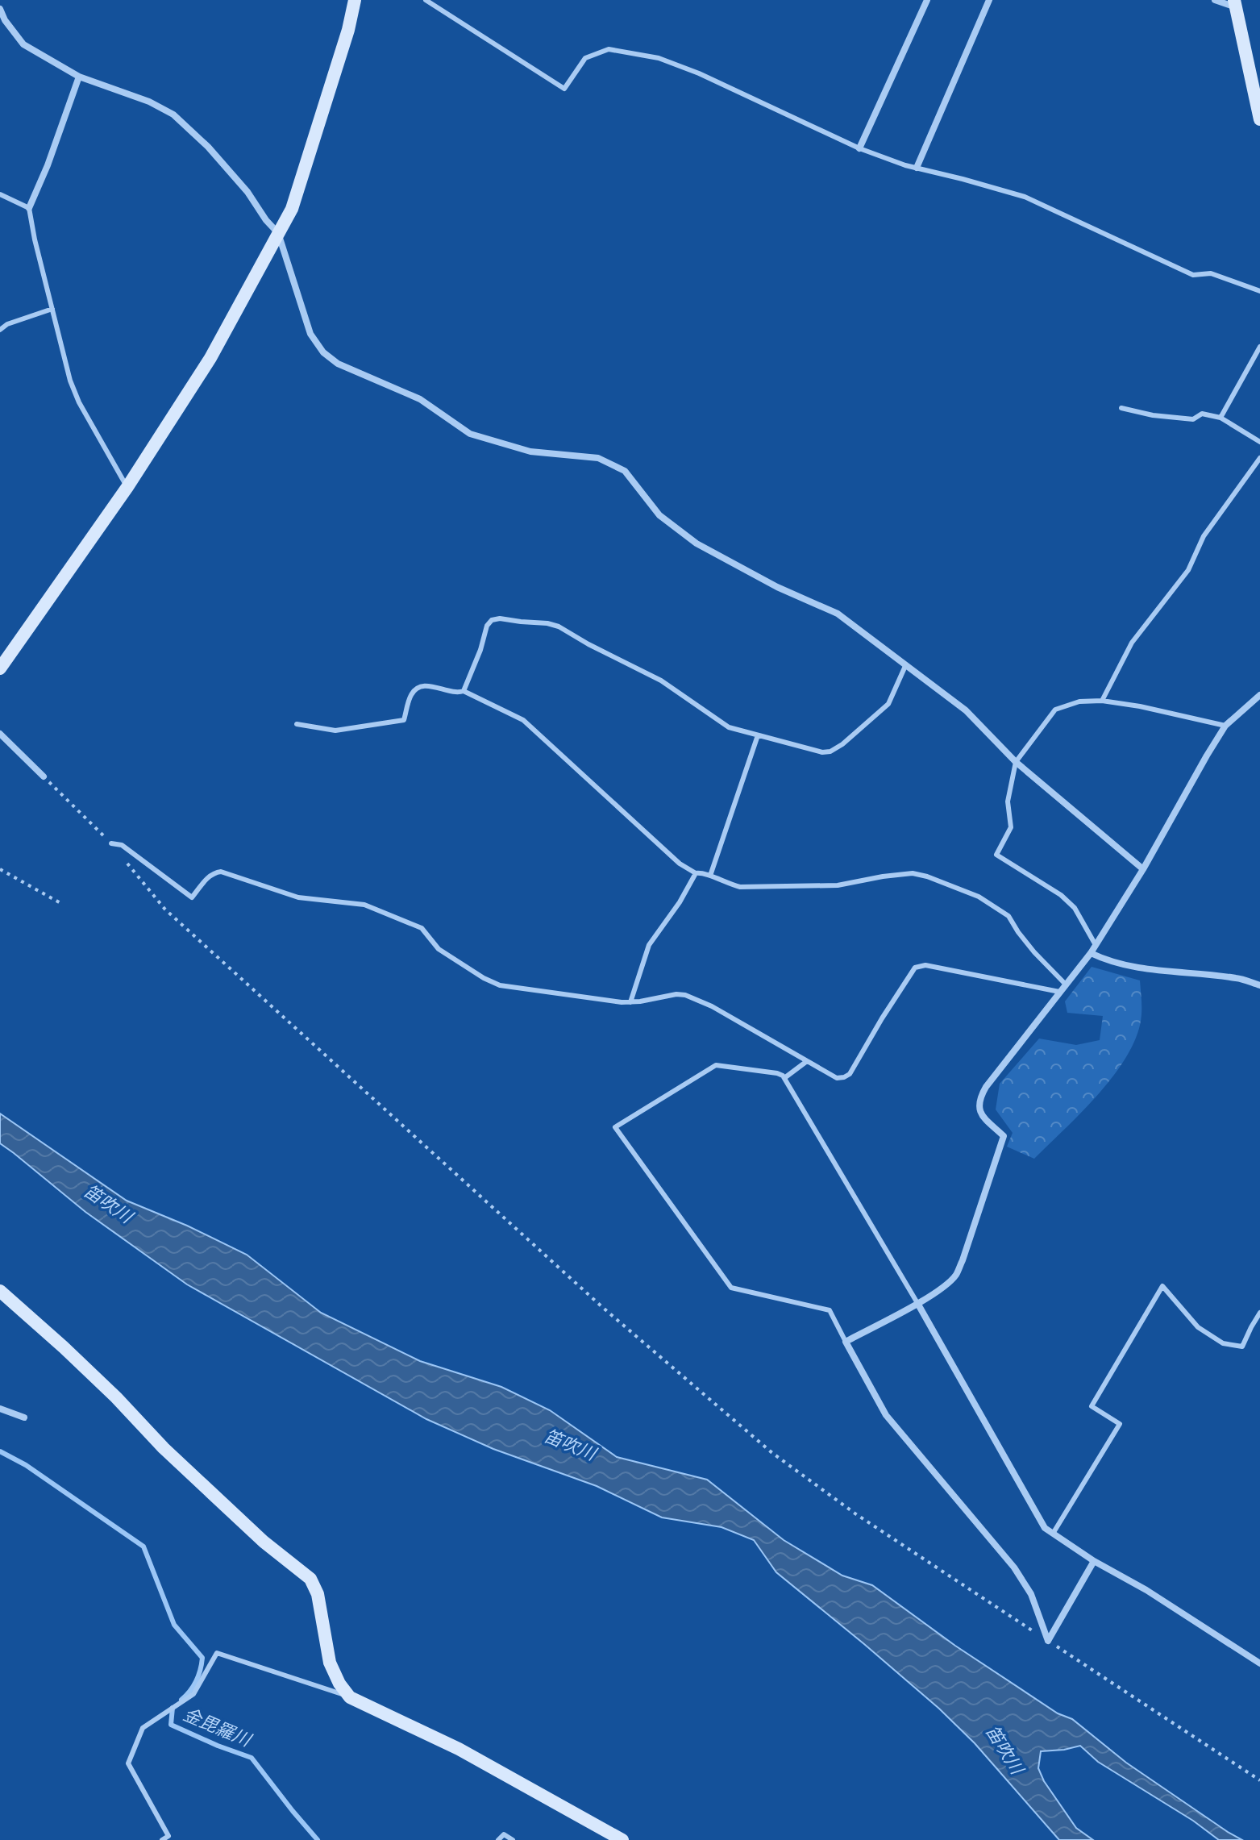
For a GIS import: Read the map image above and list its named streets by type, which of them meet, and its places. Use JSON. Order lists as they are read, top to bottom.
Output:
{
  "water": ["笛吹川", "金毘羅川"]
}
